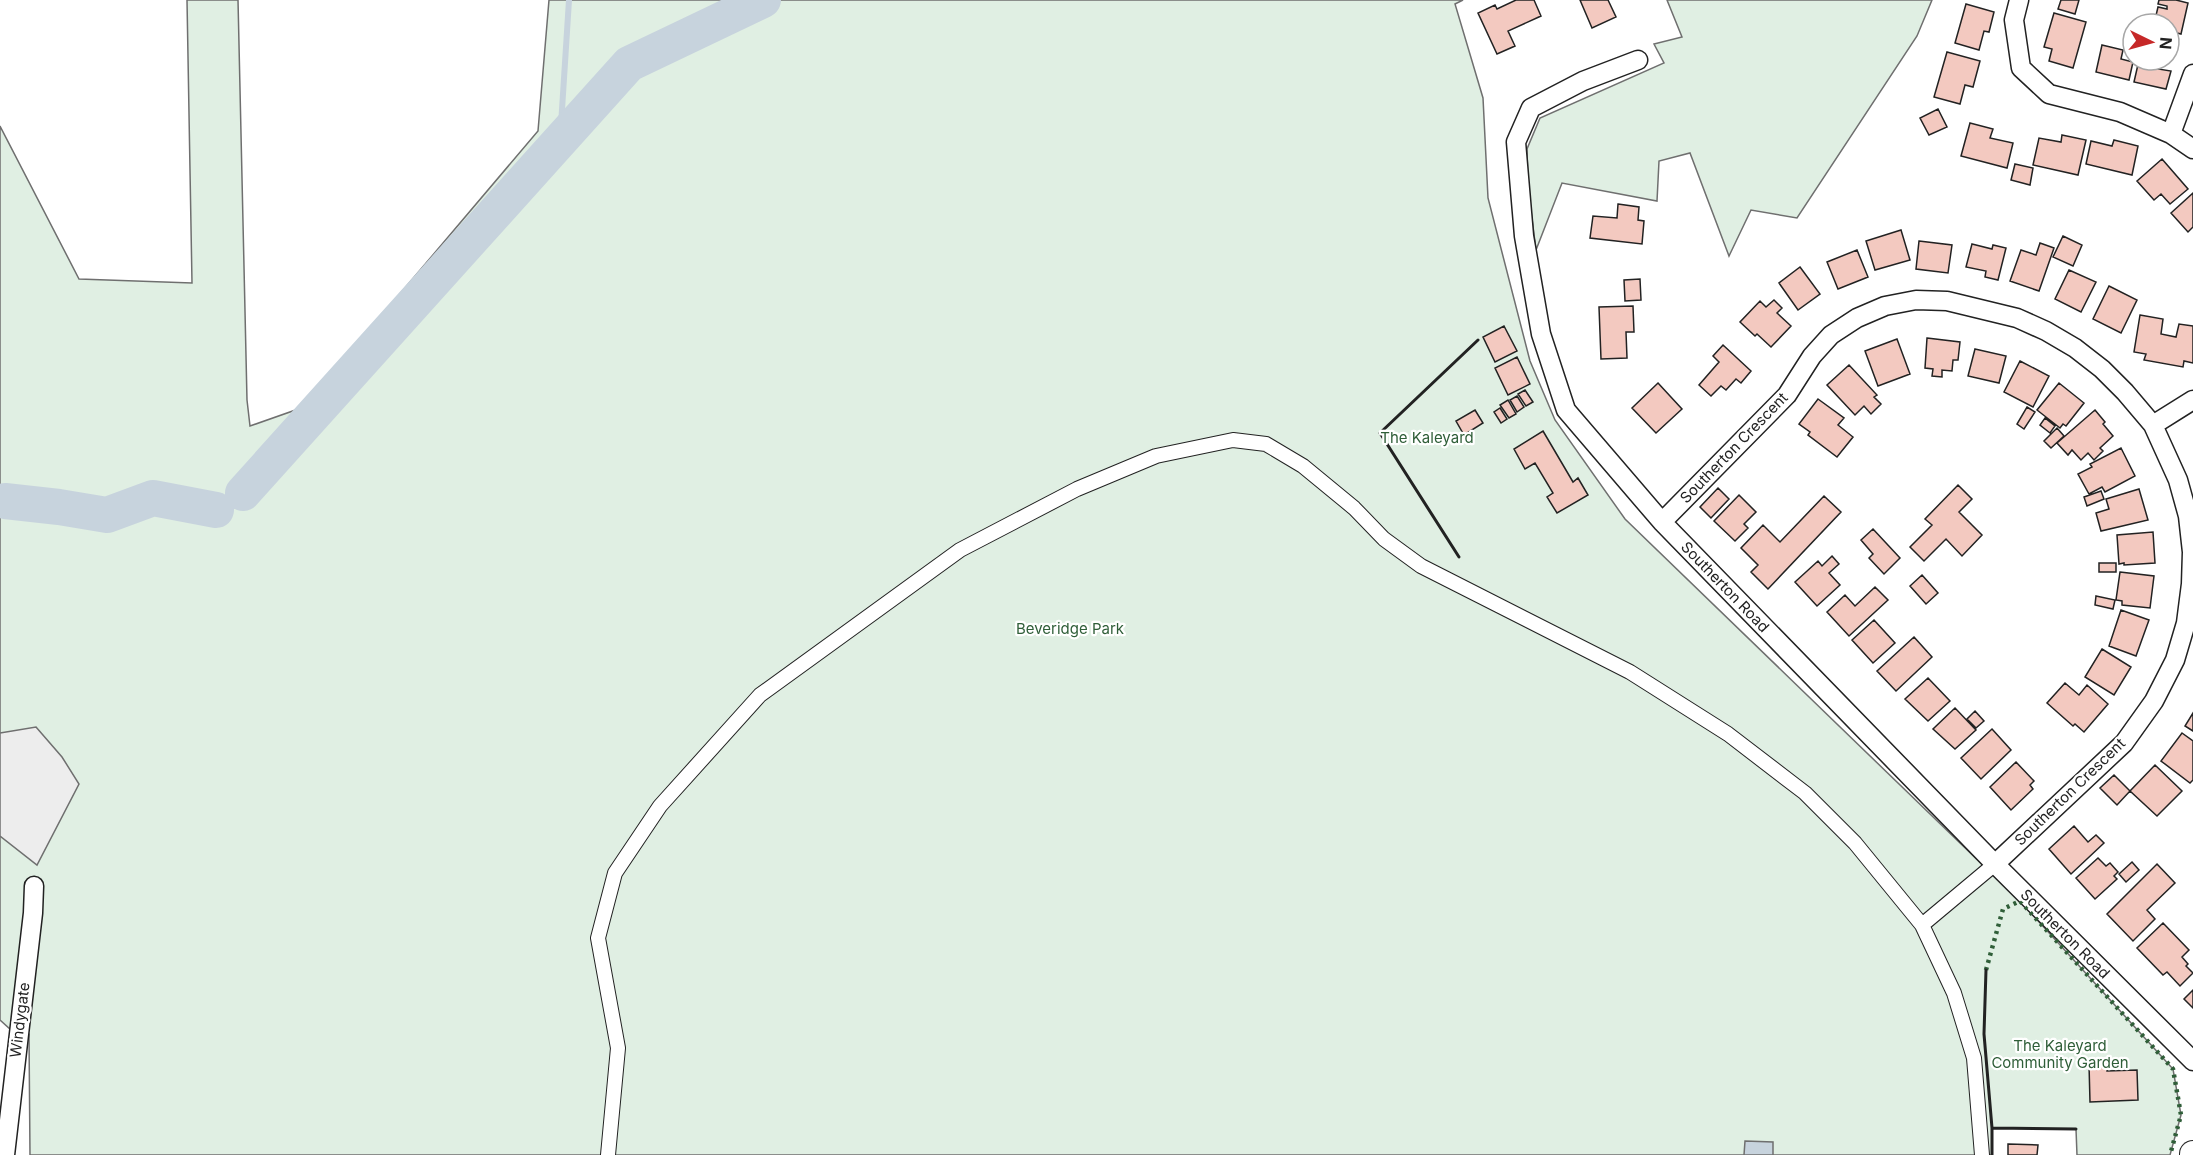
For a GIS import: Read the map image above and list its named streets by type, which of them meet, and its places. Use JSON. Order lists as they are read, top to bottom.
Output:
{
  "streets": {
    "street": ["Southerton Crescent", "Southerton Road", "Windygate"]
  },
  "crossings": [
    ["Southerton Crescent", "Southerton Road"]
  ],
  "parks": ["The Kaleyard", "Beveridge Park", "The Kaleyard Community Garden"],
  "north": "right"
}
